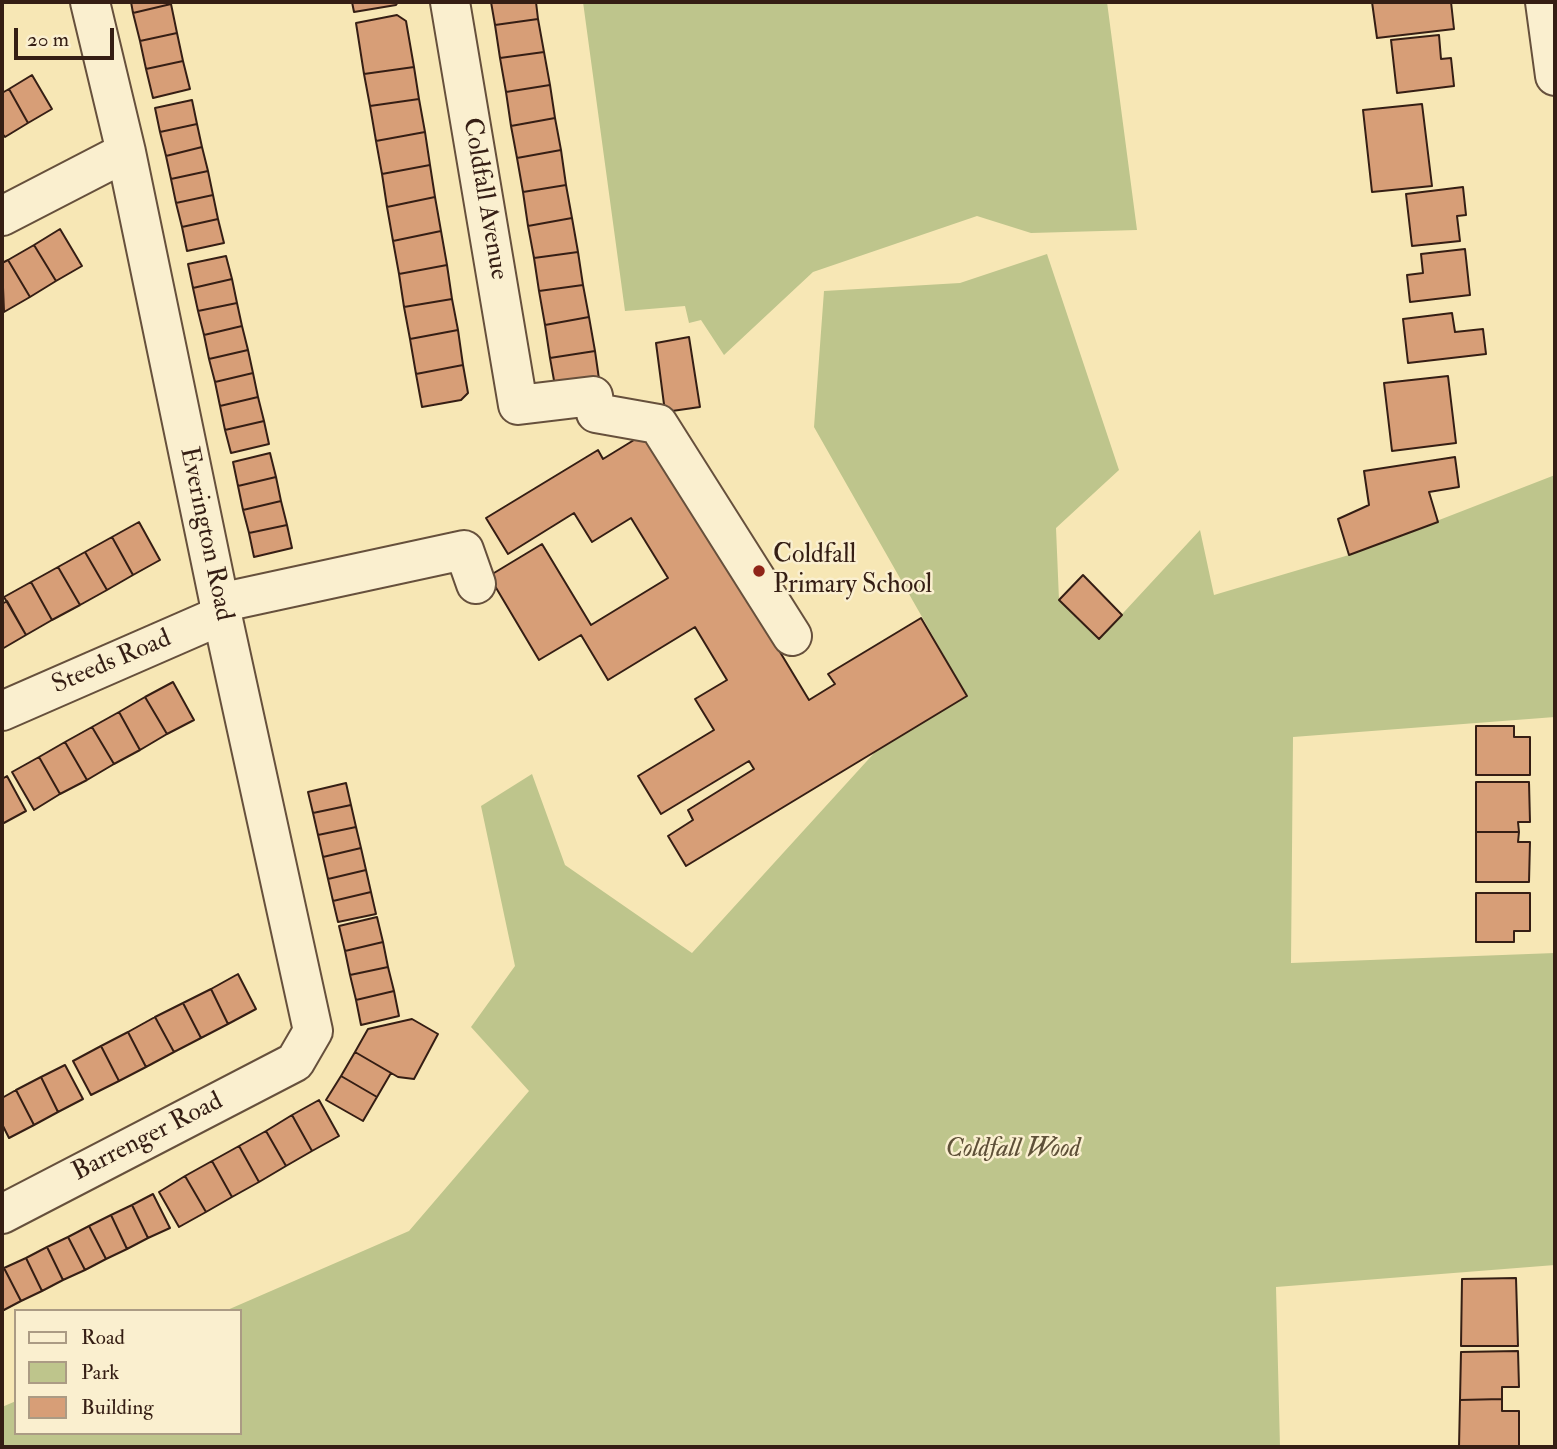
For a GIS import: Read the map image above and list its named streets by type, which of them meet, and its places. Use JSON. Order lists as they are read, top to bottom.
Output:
{
  "streets": {
    "street": [
      "Coldfall Avenue",
      "Everington Road",
      "Steeds Road",
      "Barrenger Road"
    ]
  },
  "crossings": [
    ["Everington Road", "Steeds Road"],
    ["Everington Road", "Barrenger Road"]
  ],
  "parks": ["Coldfall Wood"],
  "places": ["Coldfall Primary School"],
  "legend": ["Road", "Park", "Building"],
  "scale_bar": "20 m"
}
